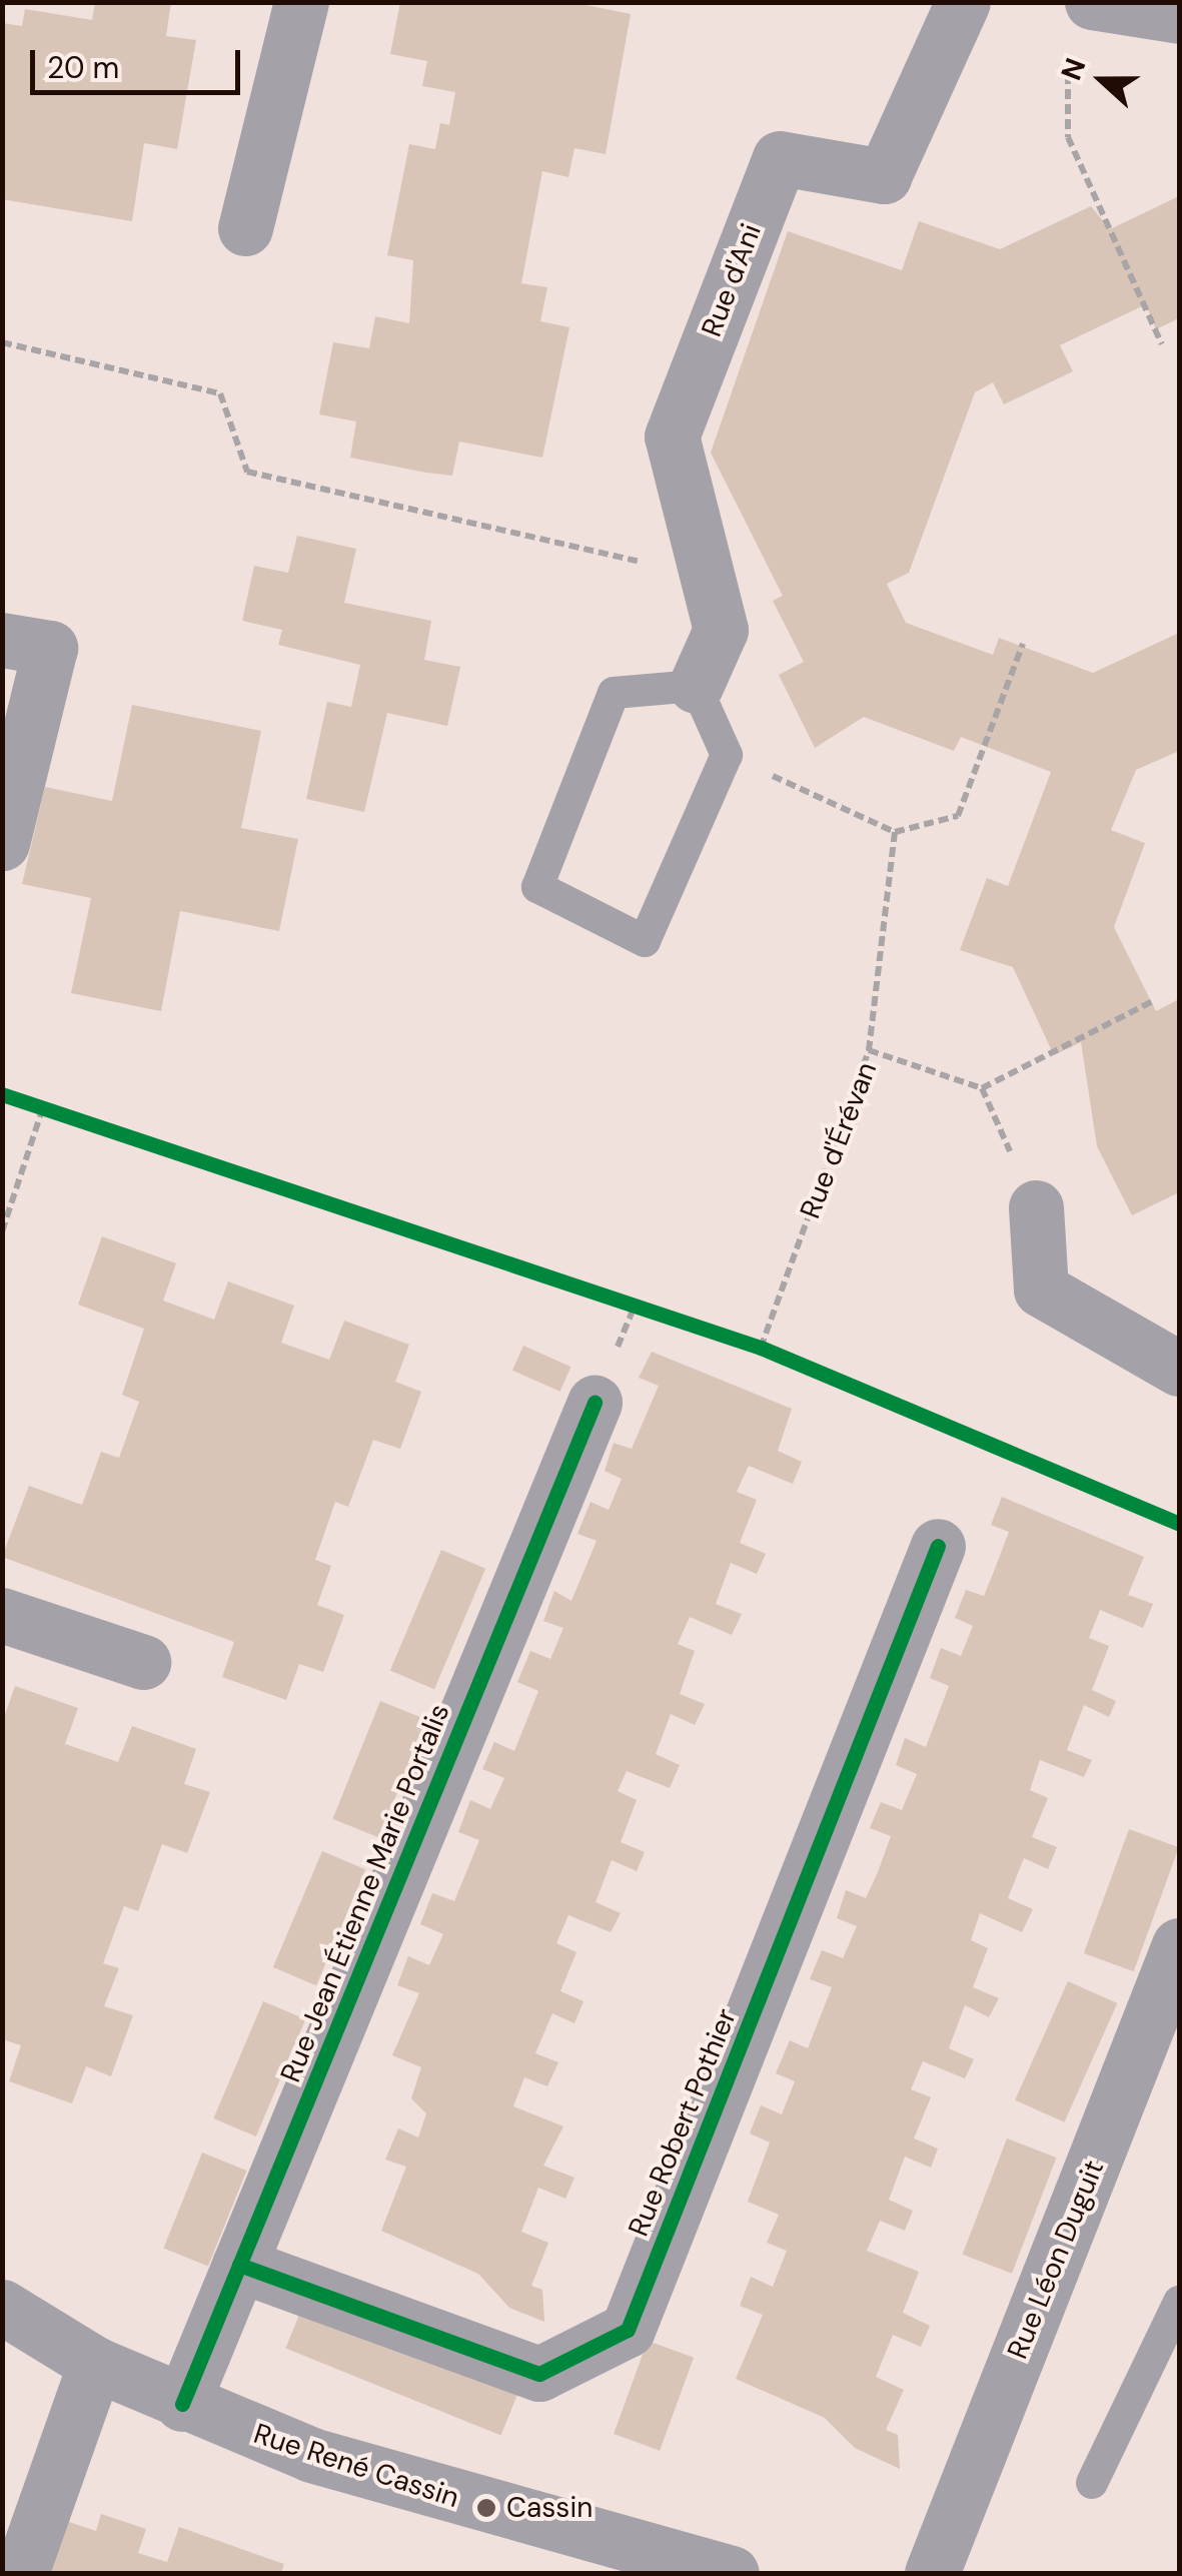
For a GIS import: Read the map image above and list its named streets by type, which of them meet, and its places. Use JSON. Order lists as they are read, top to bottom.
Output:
{
  "streets": {
    "street": [
      "Rue d'Ani",
      "Rue Jean Étienne Marie Portalis",
      "Rue Robert Pothier",
      "Rue Léon Duguit",
      "Rue René Cassin"
    ],
    "path": ["Rue d'Érévan"]
  },
  "crossings": [
    ["Rue Jean Étienne Marie Portalis", "Rue Robert Pothier"],
    ["Rue Jean Étienne Marie Portalis", "Rue René Cassin"]
  ],
  "places": ["Cassin"],
  "scale_bar": "20 m",
  "north": "left"
}
